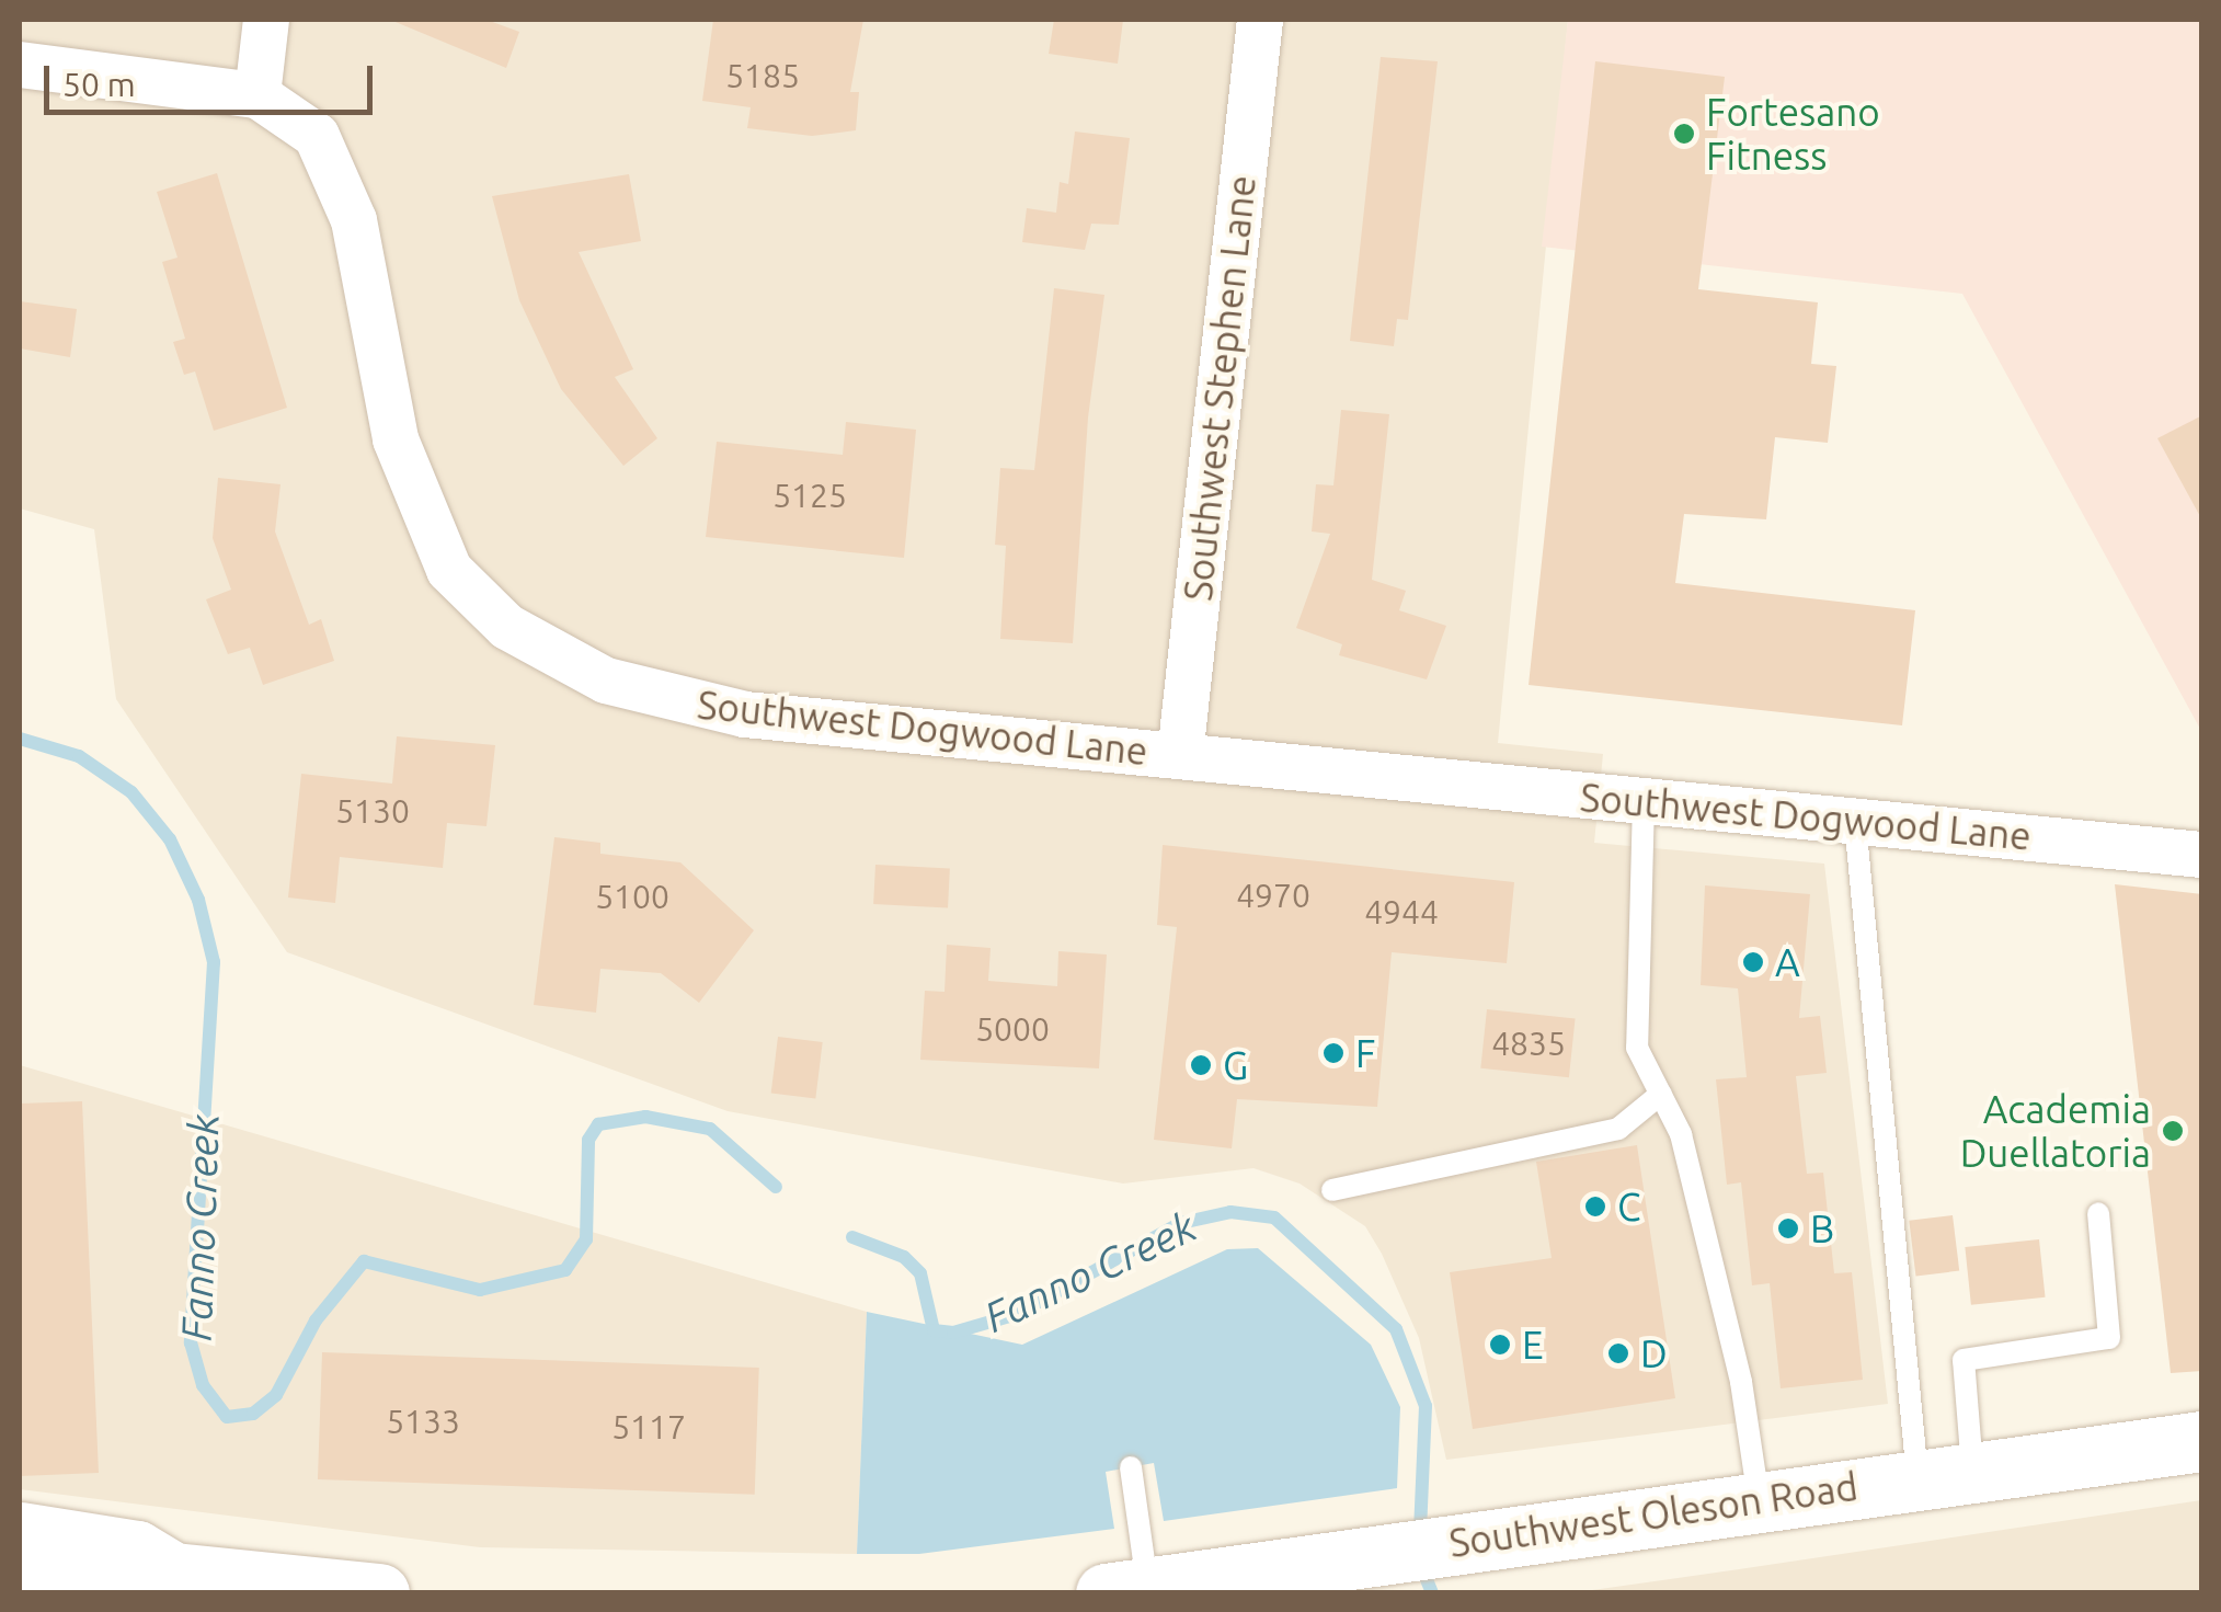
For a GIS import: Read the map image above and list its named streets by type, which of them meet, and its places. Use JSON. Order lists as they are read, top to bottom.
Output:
{
  "streets": {
    "main road": ["Southwest Oleson Road"],
    "street": ["Southwest Stephen Lane", "Southwest Dogwood Lane"]
  },
  "crossings": [
    ["Southwest Stephen Lane", "Southwest Dogwood Lane"]
  ],
  "water": ["Fanno Creek"],
  "places": [
    "Fortesano Fitness",
    "A",
    "F",
    "G",
    "Academia Duellatoria",
    "C",
    "B",
    "E",
    "D"
  ],
  "house_numbers": [
    "5185",
    "5125",
    "5130",
    "4970",
    "5100",
    "4944",
    "5000",
    "4835",
    "5133",
    "5117"
  ],
  "scale_bar": "50 m"
}
